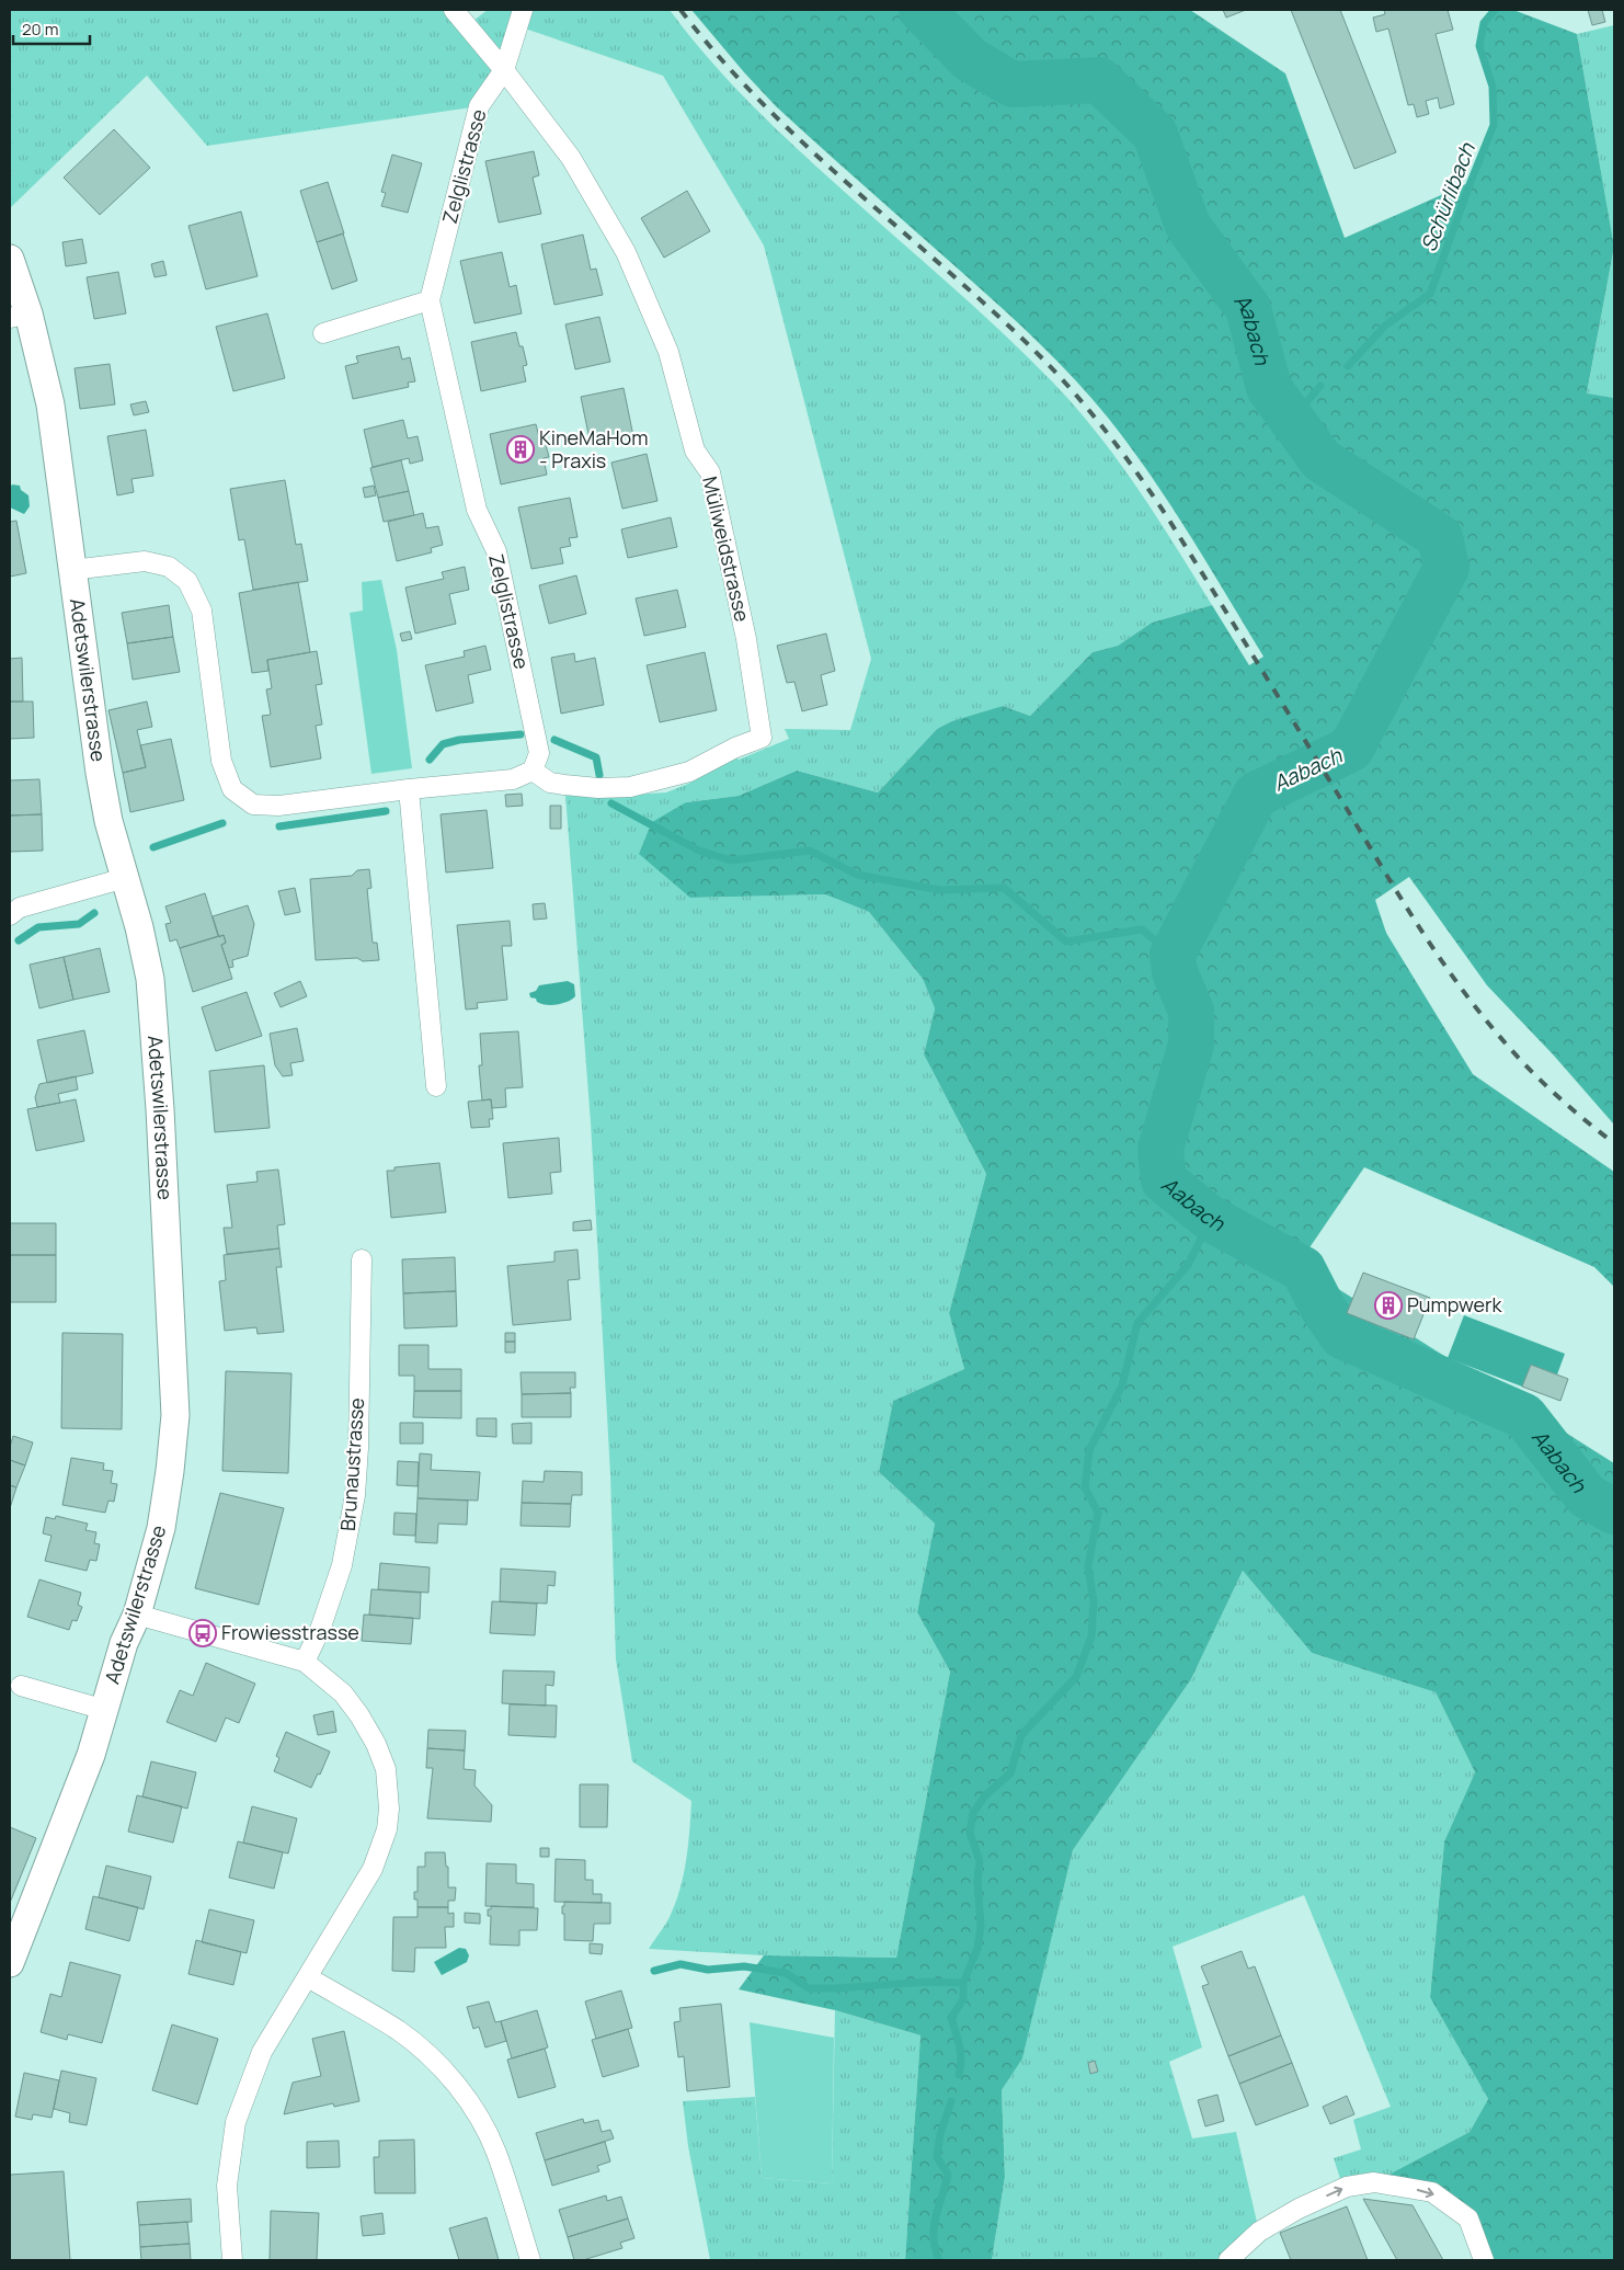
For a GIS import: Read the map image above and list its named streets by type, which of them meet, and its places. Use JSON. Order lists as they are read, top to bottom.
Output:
{
  "streets": {
    "street": [
      "Zelglistrasse",
      "Müliweidstrasse",
      "Adetswilerstrasse",
      "Brunaustrasse"
    ]
  },
  "crossings": [
    ["Zelglistrasse", "Müliweidstrasse"]
  ],
  "water": ["Schürlibach", "Aabach"],
  "places": {
    "building": ["KineMaHom - Praxis", "Pumpwerk"],
    "bus stop": ["Frowiesstrasse"]
  },
  "scale_bar": "20 m"
}
